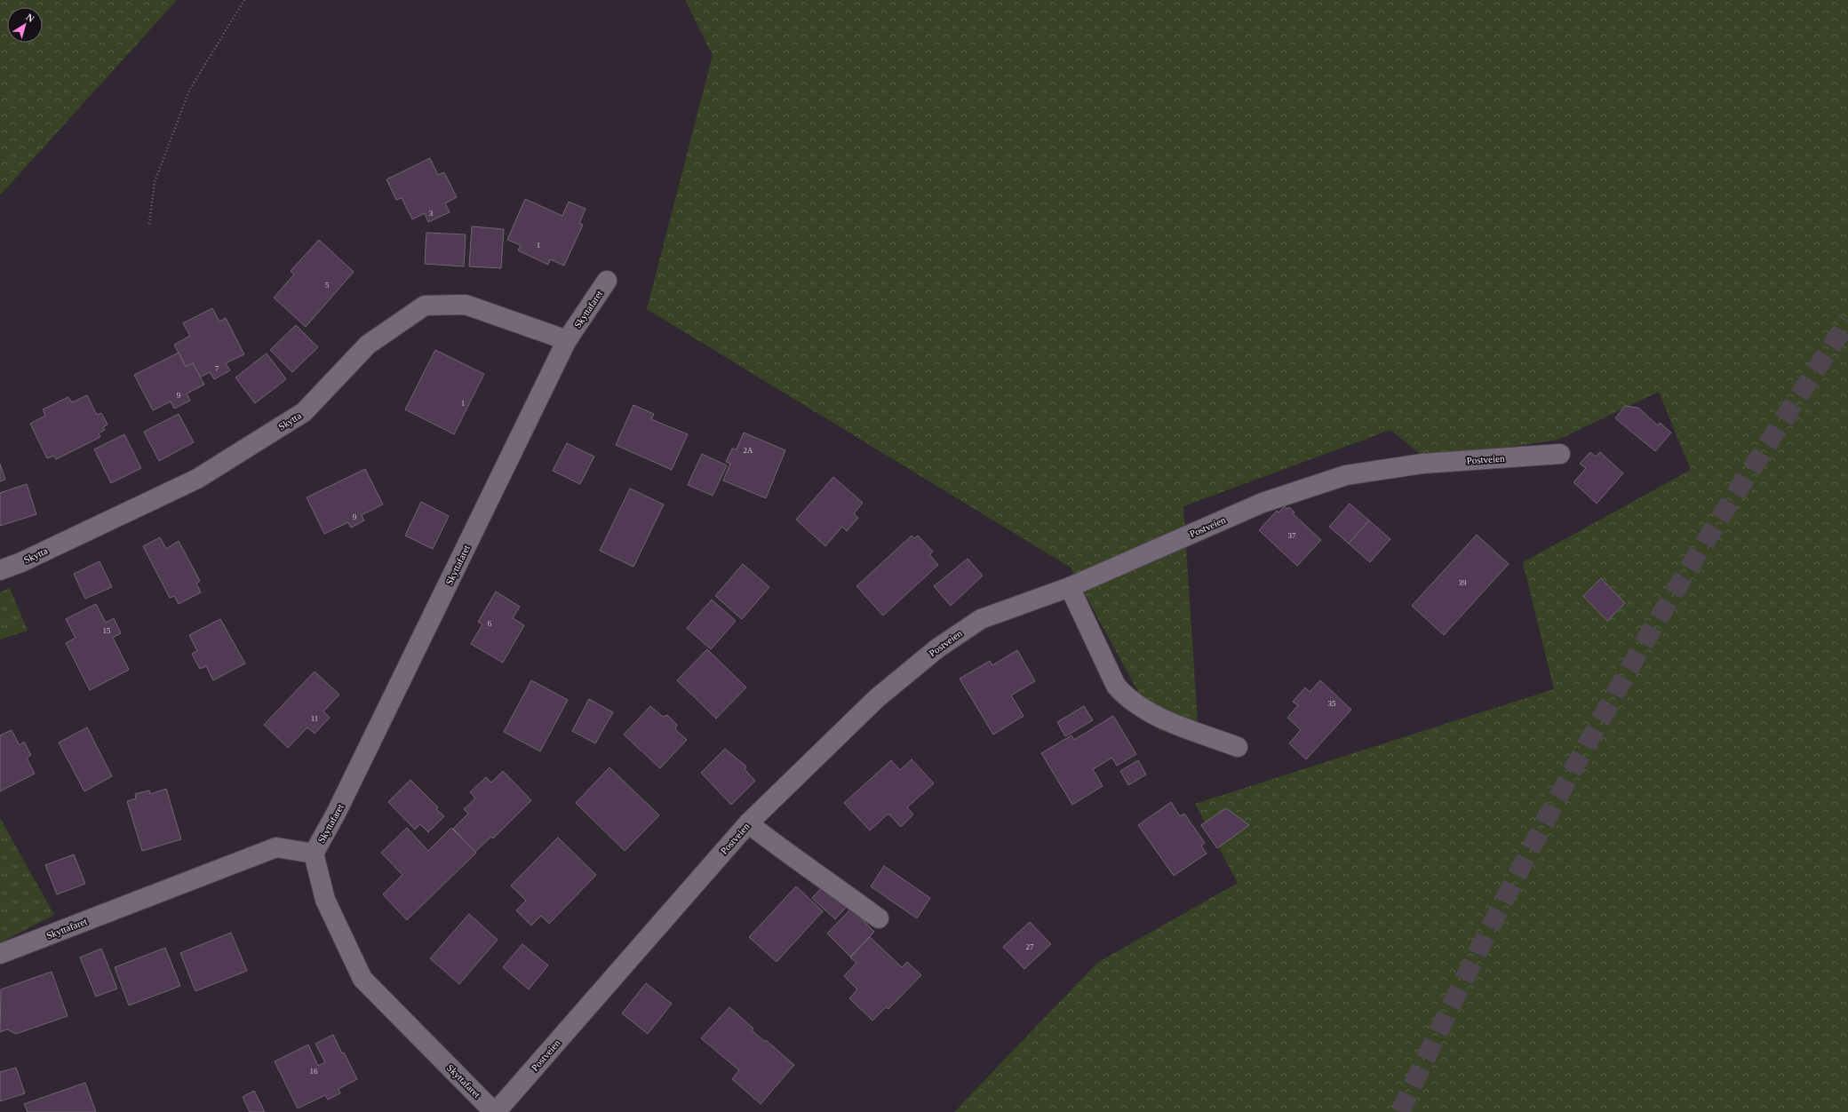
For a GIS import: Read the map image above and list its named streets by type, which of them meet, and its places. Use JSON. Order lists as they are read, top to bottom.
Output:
{
  "streets": {
    "street": ["Skyttafaret", "Skytta", "Postveien"]
  },
  "crossings": [
    ["Skyttafaret", "Skytta"],
    ["Skyttafaret", "Postveien"]
  ],
  "house_numbers": [
    "3",
    "1",
    "5",
    "7",
    "9",
    "1",
    "2A",
    "9",
    "37",
    "39",
    "6",
    "15",
    "35",
    "11",
    "27",
    "16"
  ],
  "north": "top right"
}
